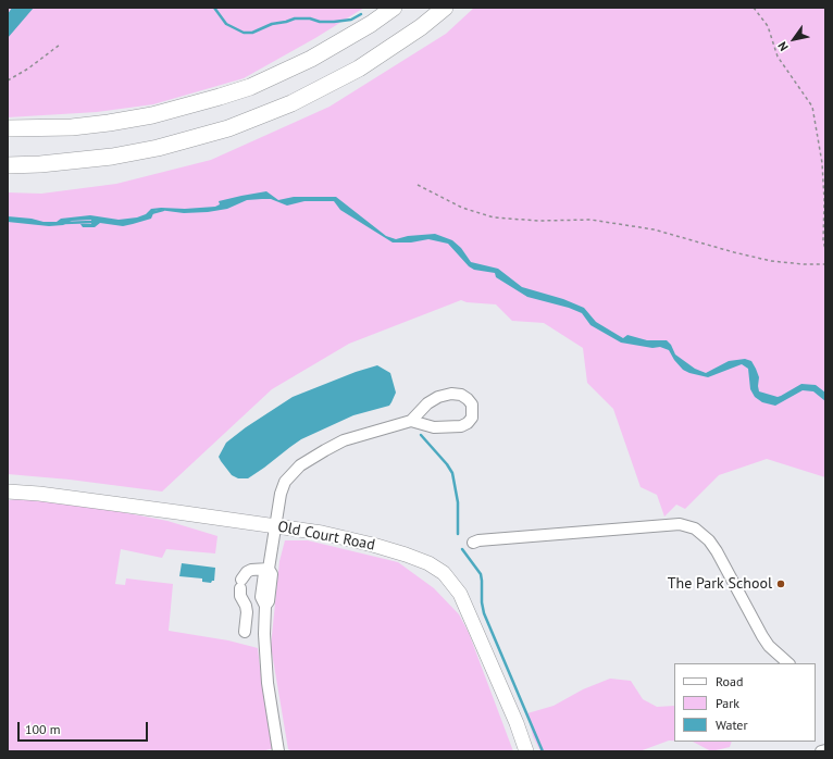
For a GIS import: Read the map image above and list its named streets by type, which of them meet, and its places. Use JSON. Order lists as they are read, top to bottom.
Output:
{
  "streets": {
    "main road": ["Old Court Road"]
  },
  "places": ["The Park School"],
  "legend": ["Road", "Park", "Water"],
  "scale_bar": "100 m",
  "north": "bottom left"
}
